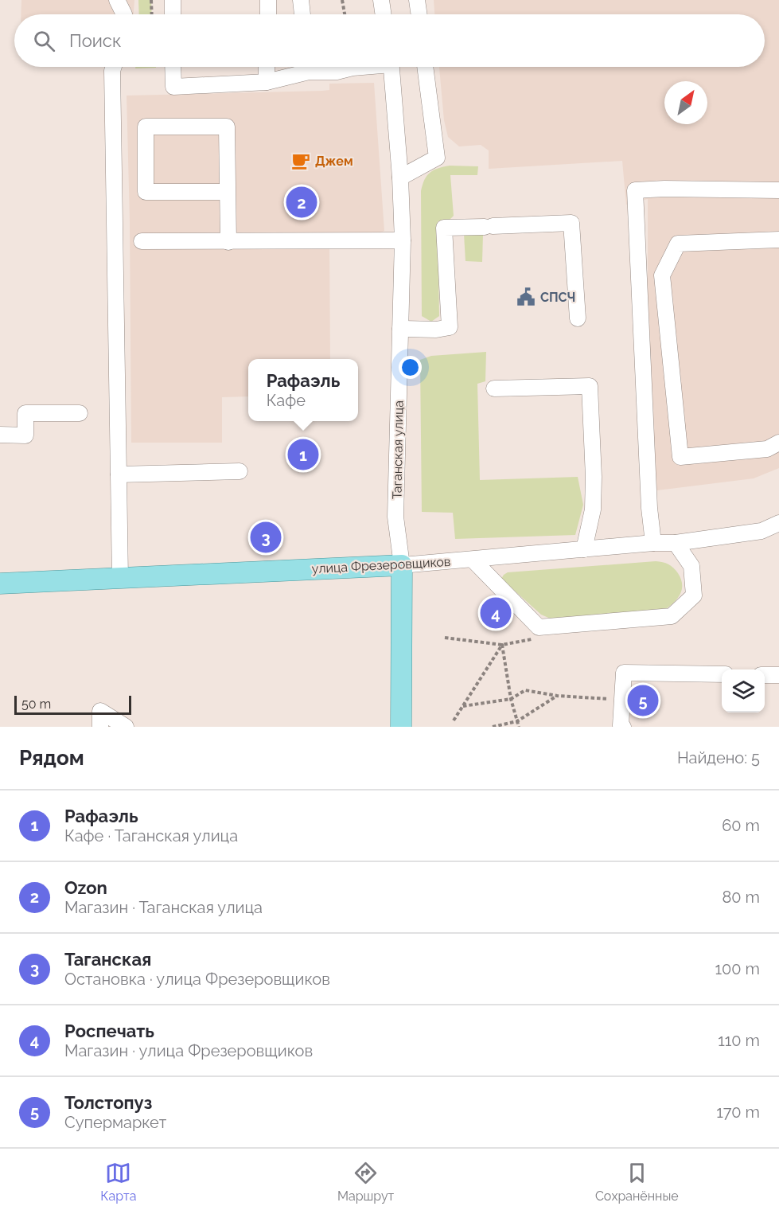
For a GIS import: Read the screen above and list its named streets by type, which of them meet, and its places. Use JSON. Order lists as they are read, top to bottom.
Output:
{
  "streets": {
    "main road": ["Таганская улица", "улица Фрезеровщиков"]
  },
  "crossings": [
    ["Таганская улица", "улица Фрезеровщиков"]
  ],
  "places": {
    "cafe": ["Джем"],
    "public building": ["СПСЧ"]
  },
  "scale_bar": "50 m",
  "north": "top right",
  "page": {
    "search": "Поиск",
    "pins": [
      "2",
      "1",
      "3",
      "4",
      "5"
    ],
    "popup": ["Рафаэль", "Кафе"],
    "scale": "50 m",
    "heading": ["Рядом", "Найдено: 5"],
    "list": [
      {
        "mark": "1",
        "name": "Рафаэль",
        "note": "Кафе · Таганская улица",
        "value": "60 m"
      },
      {
        "mark": "2",
        "name": "Ozon",
        "note": "Магазин · Таганская улица",
        "value": "80 m"
      },
      {
        "mark": "3",
        "name": "Таганская",
        "note": "Остановка · улица Фрезеровщиков",
        "value": "100 m"
      },
      {
        "mark": "4",
        "name": "Роспечать",
        "note": "Магазин · улица Фрезеровщиков",
        "value": "110 m"
      },
      {
        "mark": "5",
        "name": "Толстопуз",
        "note": "Супермаркет",
        "value": "170 m"
      }
    ],
    "nav": ["Карта", "Маршрут", "Сохранённые"]
  }
}
